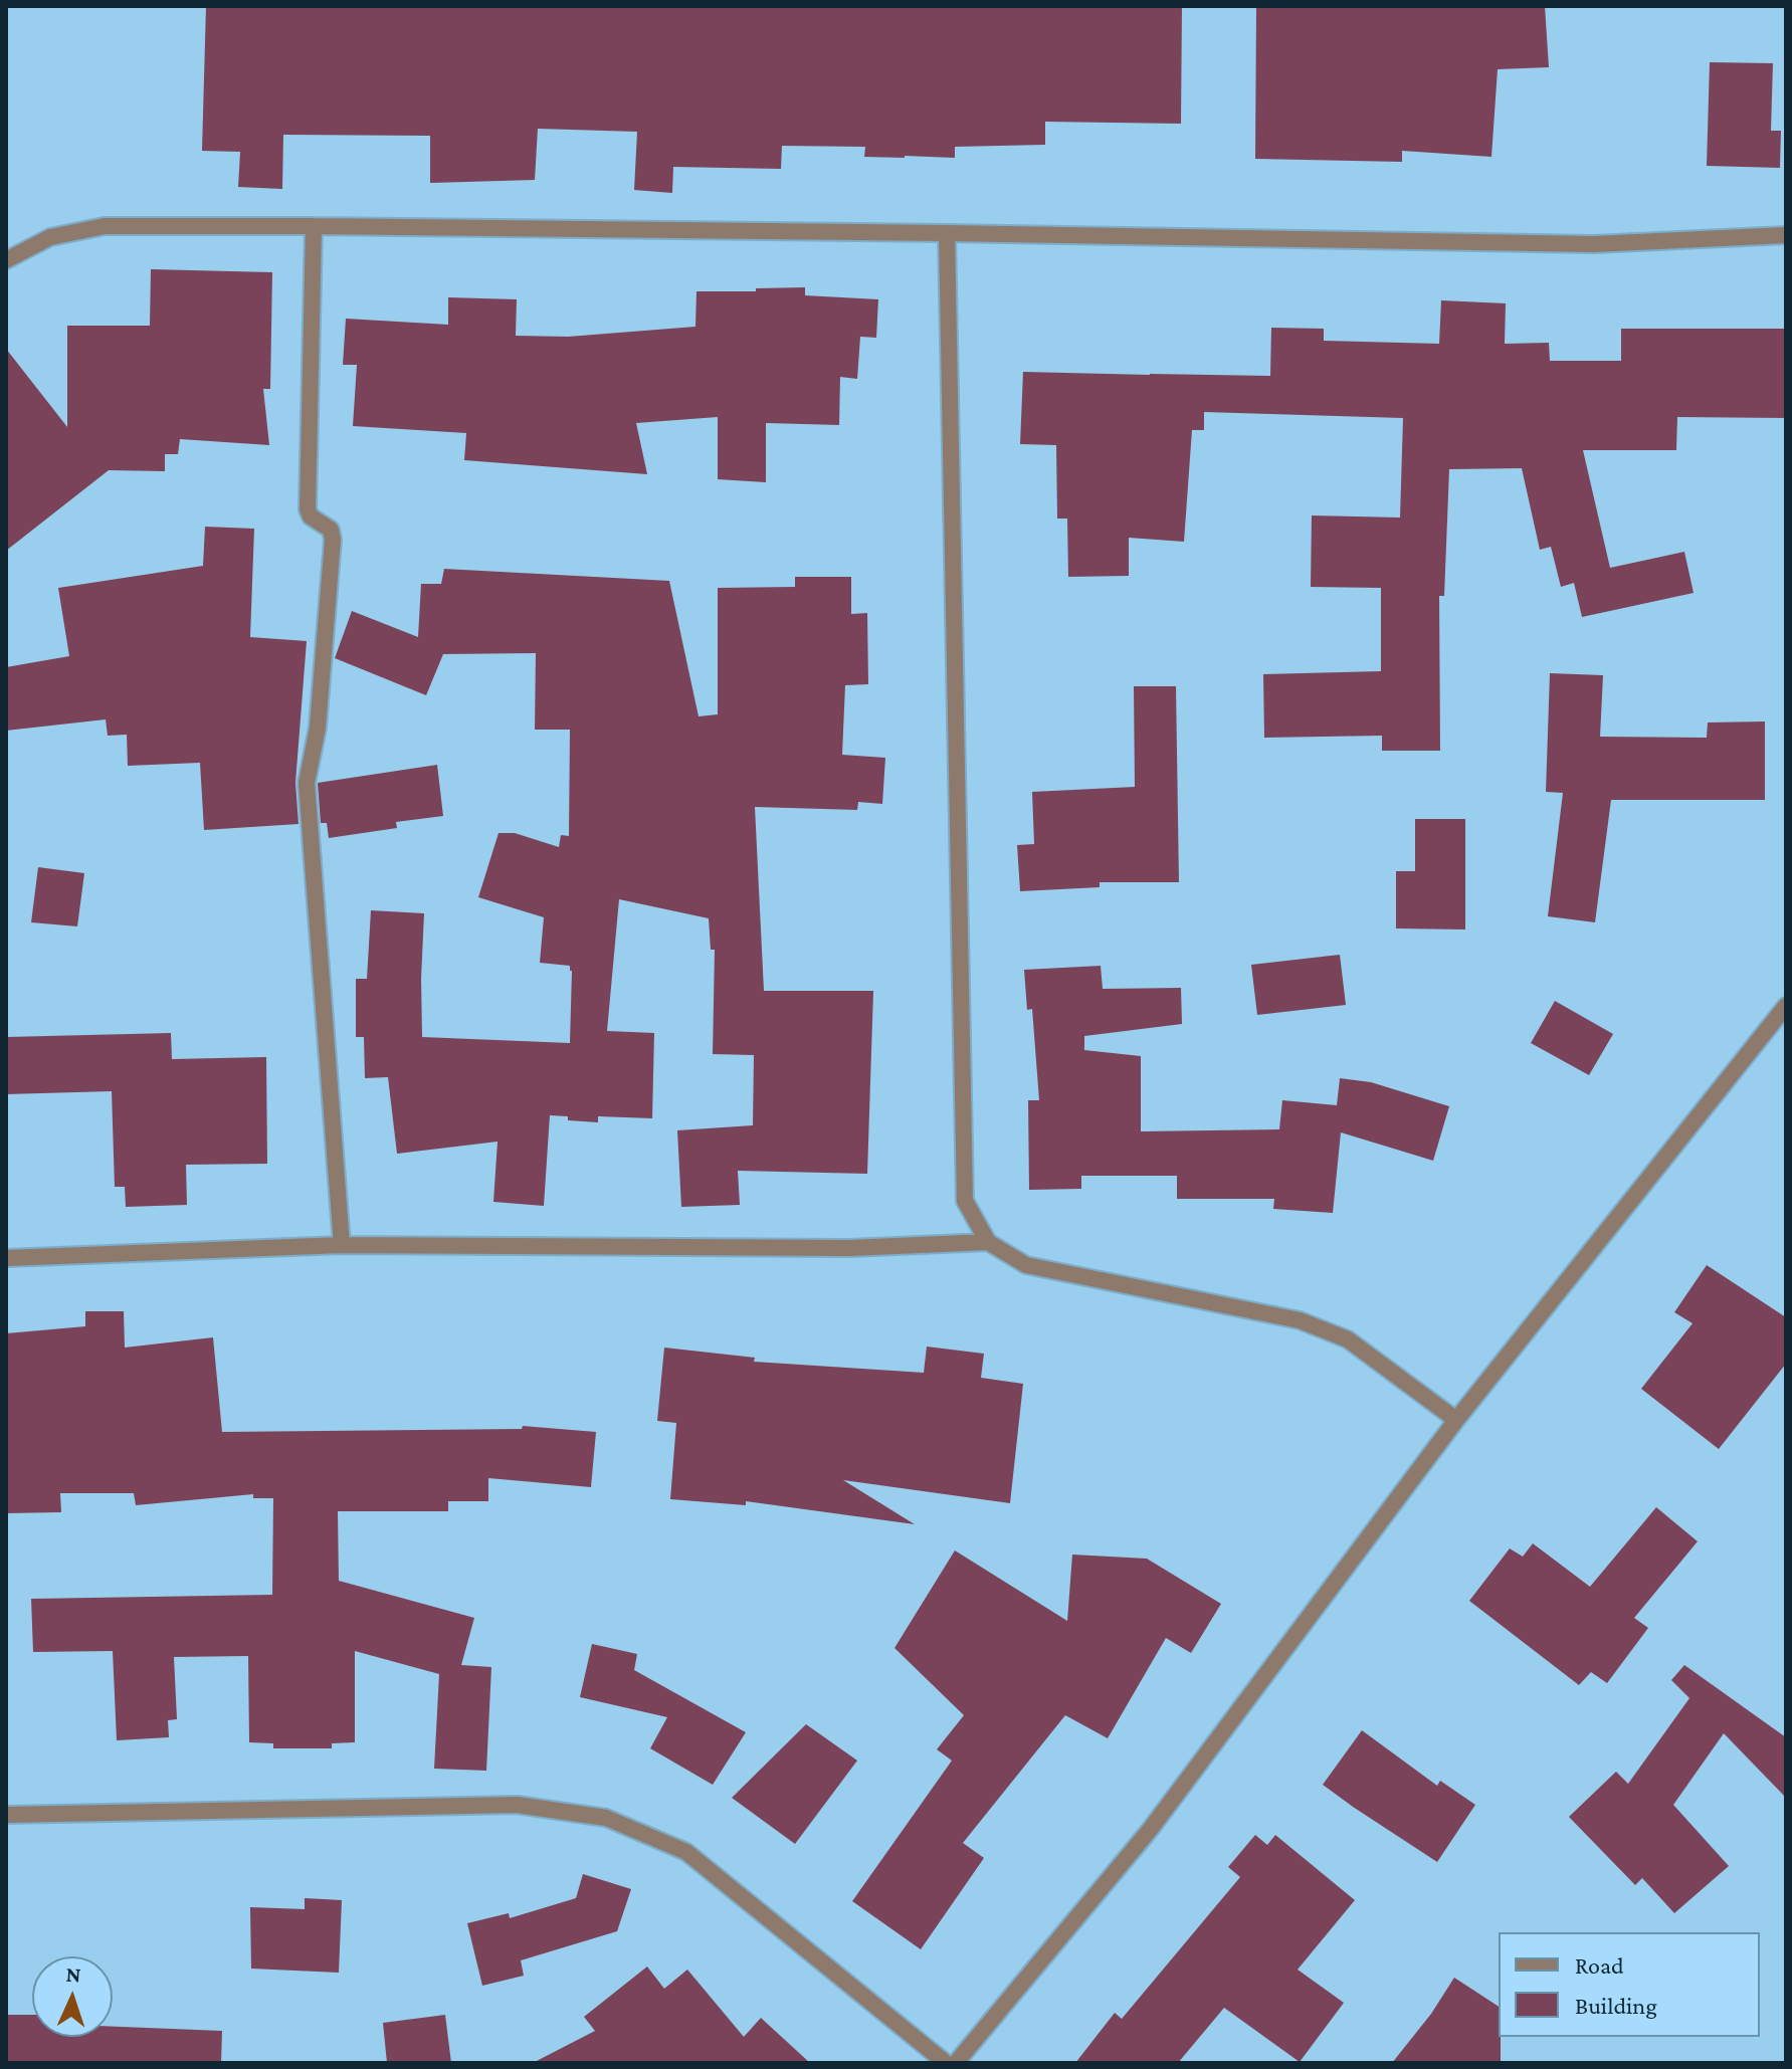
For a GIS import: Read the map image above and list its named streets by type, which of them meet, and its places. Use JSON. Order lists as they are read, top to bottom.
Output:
{
  "legend": ["Road", "Building"],
  "north": "top"
}
